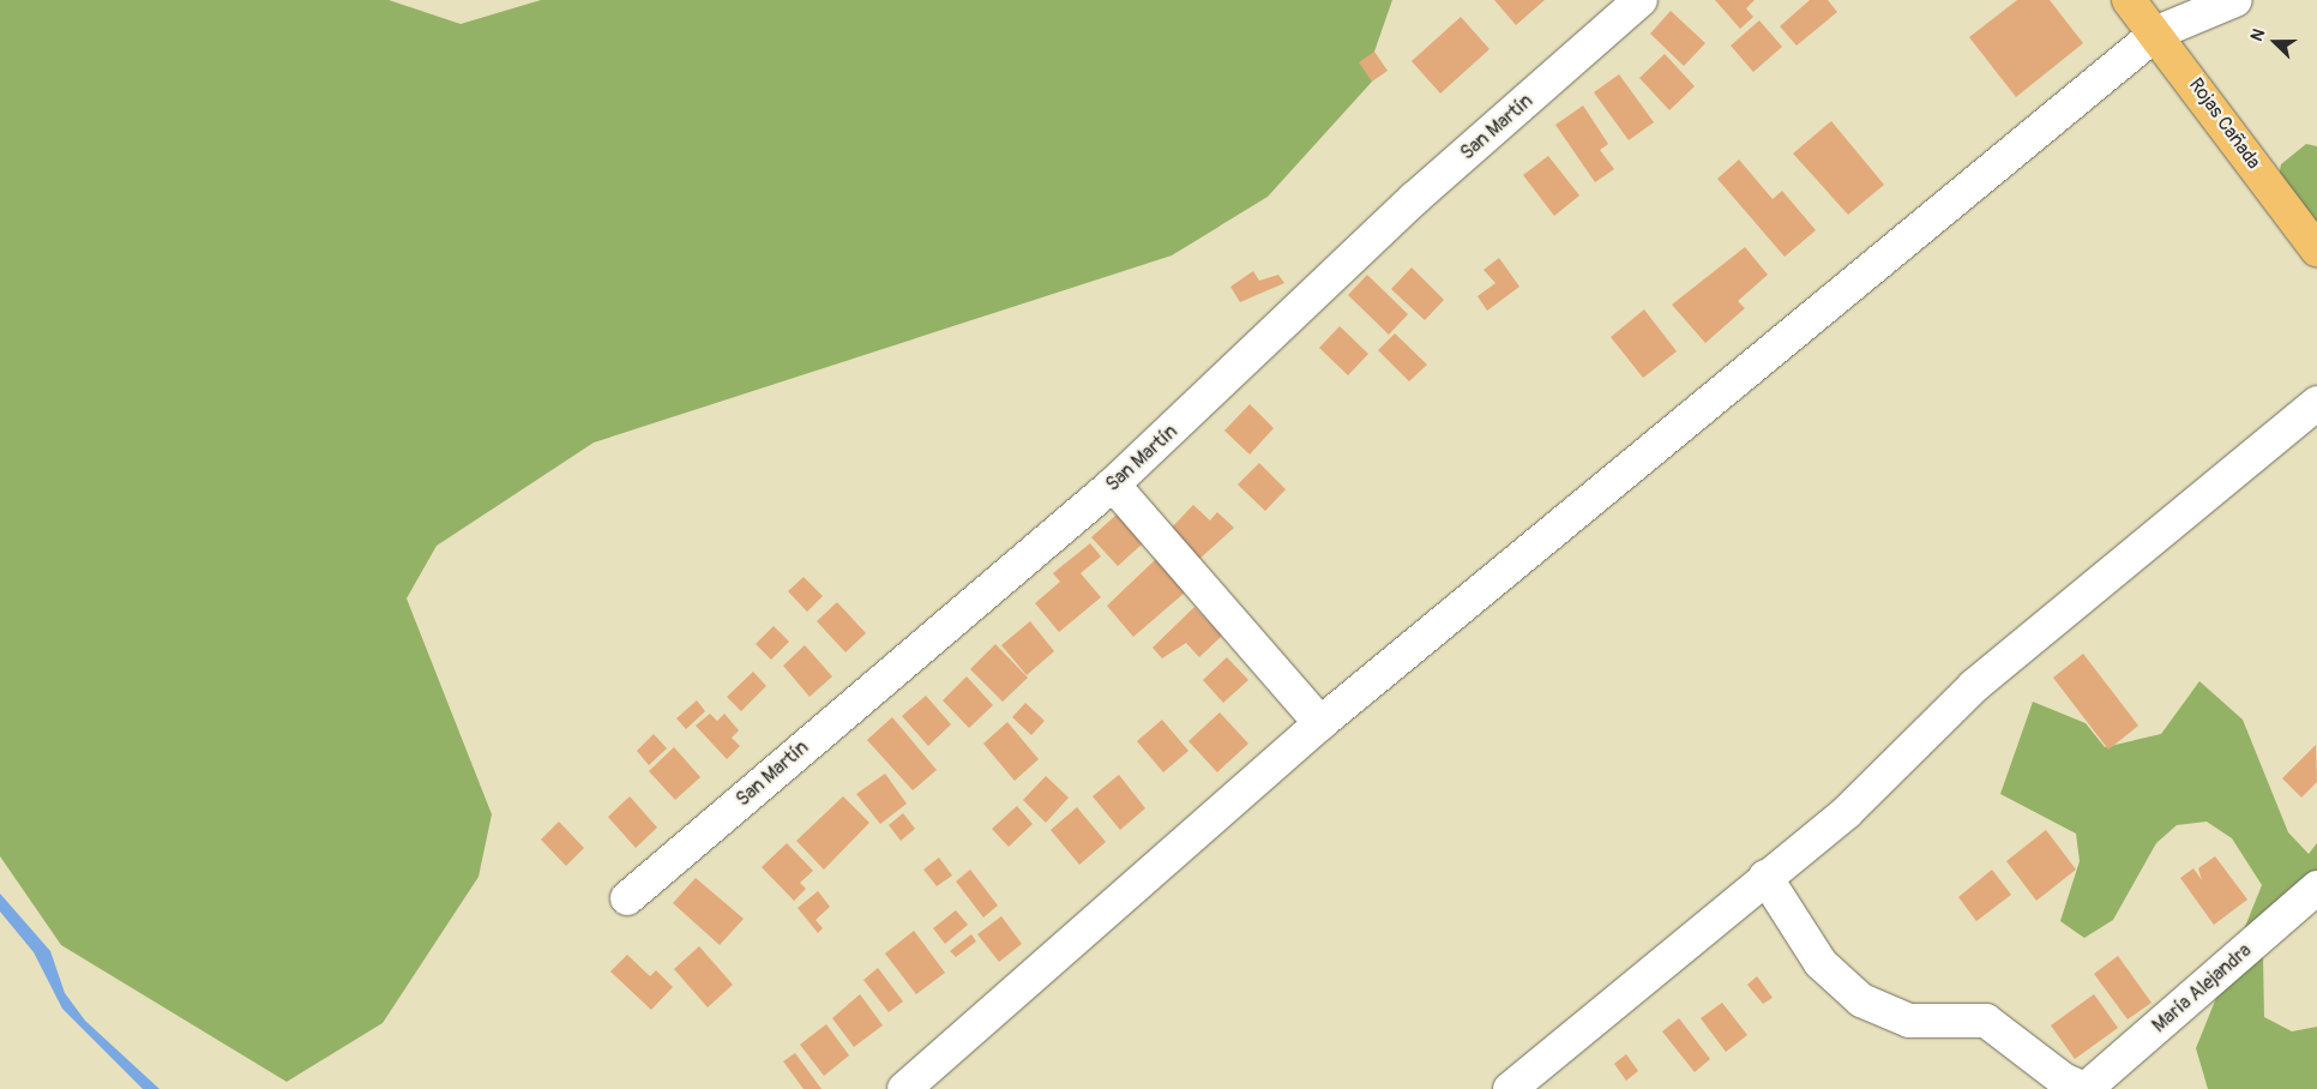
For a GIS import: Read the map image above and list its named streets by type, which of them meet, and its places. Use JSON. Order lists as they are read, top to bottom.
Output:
{
  "streets": {
    "main road": ["Rojas Cañada"],
    "street": ["San Martín", "María Alejandra"]
  },
  "north": "left"
}
